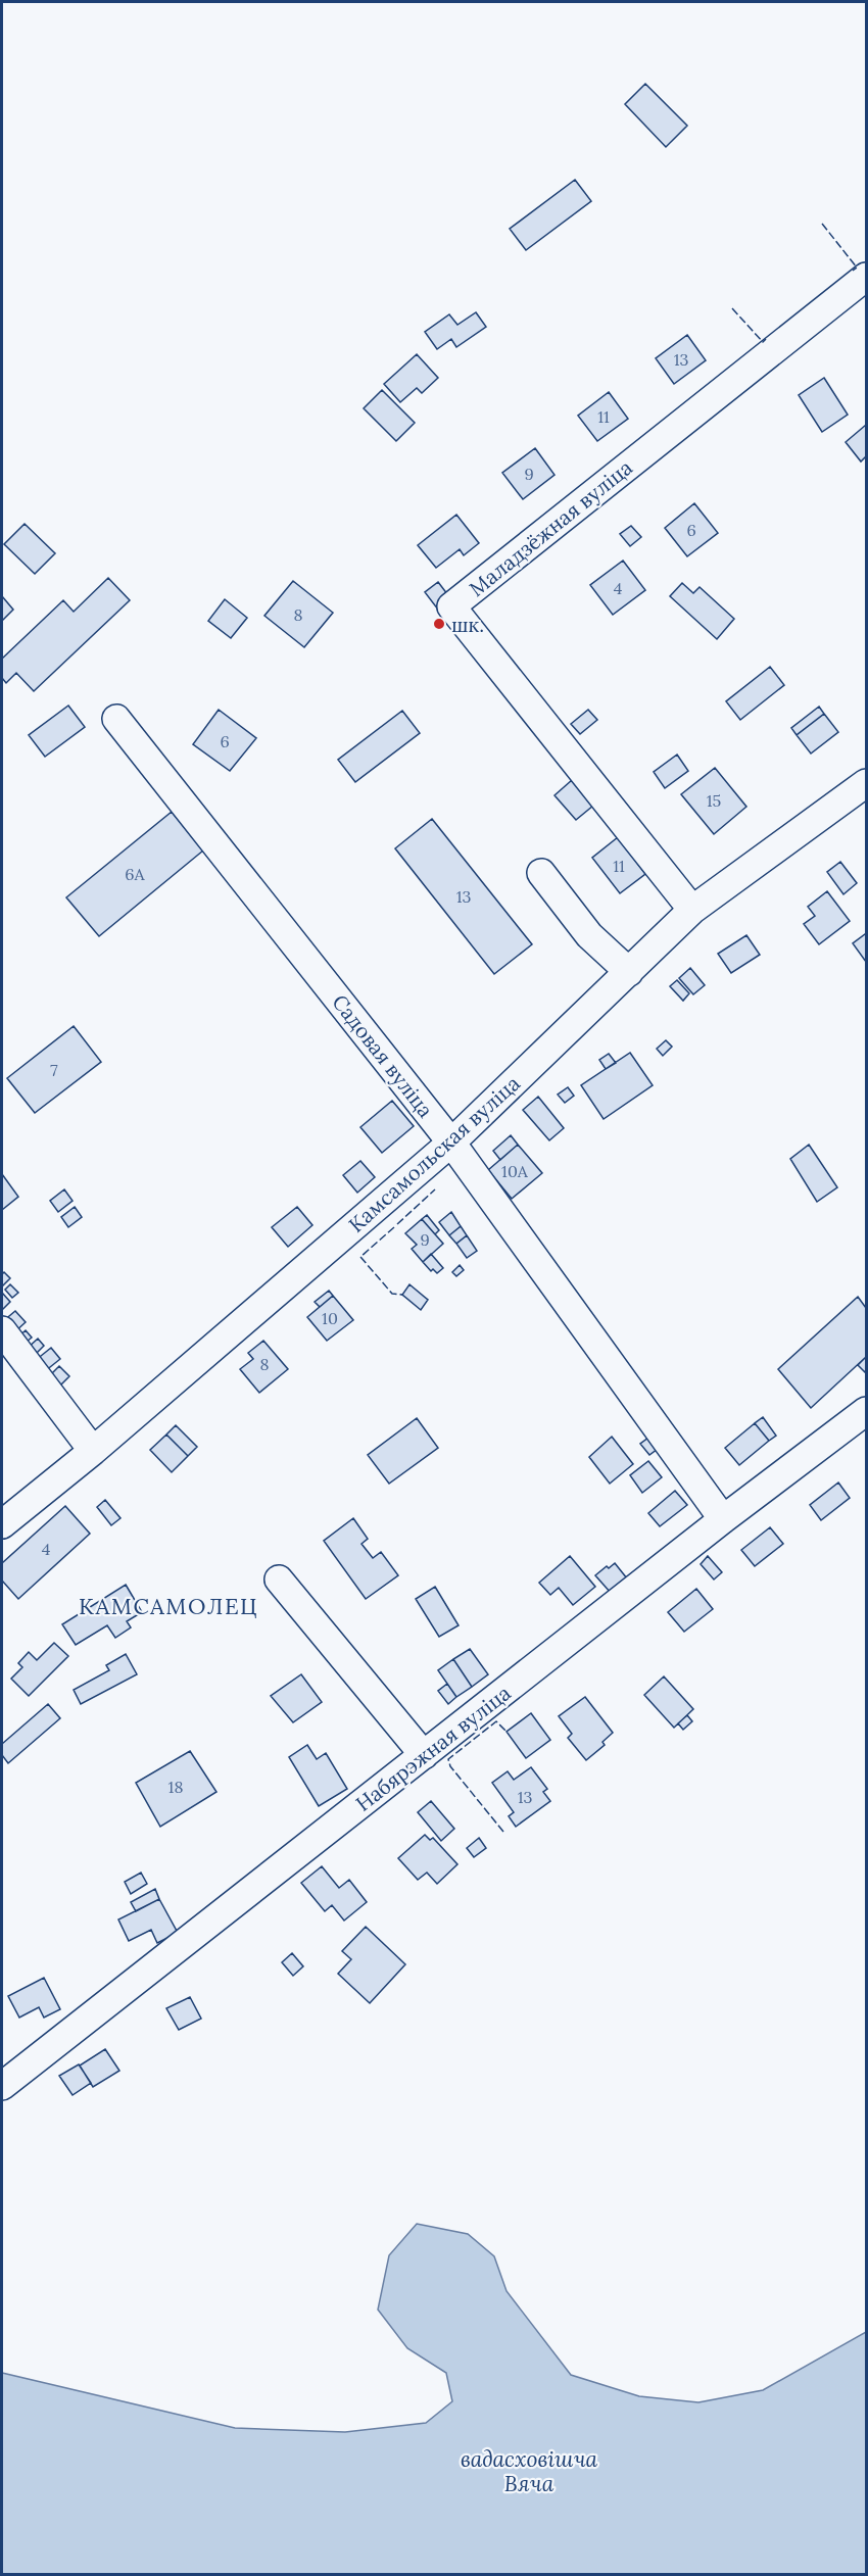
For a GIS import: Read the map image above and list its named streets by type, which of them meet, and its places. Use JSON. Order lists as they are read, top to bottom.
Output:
{
  "streets": {
    "street": [
      "Маладзёжная вуліца",
      "Садовая вуліца",
      "Камсамольская вуліца",
      "Набярэжная вуліца"
    ]
  },
  "crossings": [
    ["Маладзёжная вуліца", "Камсамольская вуліца"],
    ["Садовая вуліца", "Камсамольская вуліца"],
    ["Садовая вуліца", "Набярэжная вуліца"]
  ],
  "districts": ["КАМСАМОЛЕЦ"],
  "water": ["вадасховішча Вяча"],
  "places": ["шк."],
  "house_numbers": [
    "13",
    "11",
    "9",
    "6",
    "4",
    "8",
    "6",
    "15",
    "11",
    "6А",
    "13",
    "7",
    "10А",
    "9",
    "10",
    "8",
    "4",
    "18",
    "13"
  ]
}
